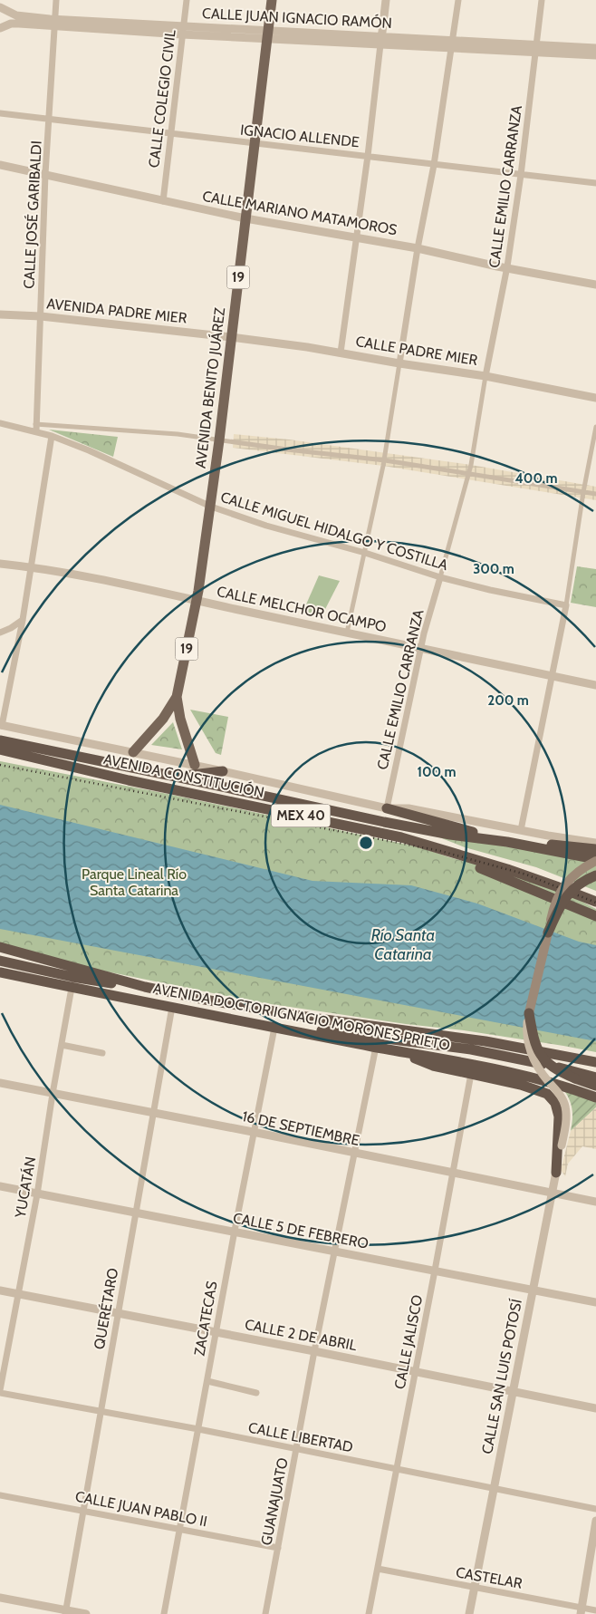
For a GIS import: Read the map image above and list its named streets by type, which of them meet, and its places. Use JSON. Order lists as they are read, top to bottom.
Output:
{
  "streets": {
    "highway": ["AVENIDA CONSTITUCIÓN", "MEX 40", "AVENIDA DOCTOR IGNACIO MORONES PRIETO"],
    "main road": ["19", "AVENIDA BENITO JUÁREZ"],
    "street": [
      "CALLE JUAN IGNACIO RAMÓN",
      "CALLE COLEGIO CIVIL",
      "IGNACIO ALLENDE",
      "CALLE EMILIO CARRANZA",
      "CALLE MARIANO MATAMOROS",
      "CALLE JOSÉ GARIBALDI",
      "AVENIDA PADRE MIER",
      "CALLE PADRE MIER",
      "CALLE MIGUEL HIDALGO Y COSTILLA",
      "CALLE MELCHOR OCAMPO",
      "16 DE SEPTIEMBRE",
      "YUCATÁN",
      "CALLE 5 DE FEBRERO",
      "QUERÉTARO",
      "ZACATECAS",
      "CALLE 2 DE ABRIL",
      "CALLE JALISCO",
      "CALLE SAN LUIS POTOSÍ",
      "CALLE LIBERTAD",
      "GUANAJUATO",
      "CALLE JUAN PABLO II",
      "CASTELAR"
    ]
  },
  "crossings": [
    ["CALLE JUAN IGNACIO RAMÓN", "CALLE COLEGIO CIVIL"],
    ["CALLE JUAN IGNACIO RAMÓN", "CALLE EMILIO CARRANZA"],
    ["CALLE JUAN IGNACIO RAMÓN", "CALLE JOSÉ GARIBALDI"],
    ["CALLE JUAN IGNACIO RAMÓN", "AVENIDA BENITO JUÁREZ"],
    ["CALLE COLEGIO CIVIL", "IGNACIO ALLENDE"],
    ["CALLE COLEGIO CIVIL", "CALLE MARIANO MATAMOROS"],
    ["IGNACIO ALLENDE", "CALLE EMILIO CARRANZA"],
    ["IGNACIO ALLENDE", "CALLE JOSÉ GARIBALDI"],
    ["IGNACIO ALLENDE", "AVENIDA BENITO JUÁREZ"],
    ["CALLE EMILIO CARRANZA", "CALLE MARIANO MATAMOROS"],
    ["CALLE EMILIO CARRANZA", "CALLE PADRE MIER"],
    ["CALLE EMILIO CARRANZA", "CALLE MIGUEL HIDALGO Y COSTILLA"],
    ["CALLE EMILIO CARRANZA", "CALLE MELCHOR OCAMPO"],
    ["CALLE MARIANO MATAMOROS", "CALLE JOSÉ GARIBALDI"],
    ["CALLE MARIANO MATAMOROS", "AVENIDA BENITO JUÁREZ"],
    ["CALLE JOSÉ GARIBALDI", "AVENIDA PADRE MIER"],
    ["CALLE JOSÉ GARIBALDI", "CALLE MIGUEL HIDALGO Y COSTILLA"],
    ["AVENIDA PADRE MIER", "CALLE PADRE MIER"],
    ["AVENIDA PADRE MIER", "AVENIDA BENITO JUÁREZ"],
    ["CALLE PADRE MIER", "AVENIDA BENITO JUÁREZ"],
    ["AVENIDA BENITO JUÁREZ", "CALLE MIGUEL HIDALGO Y COSTILLA"],
    ["AVENIDA BENITO JUÁREZ", "CALLE MELCHOR OCAMPO"],
    ["AVENIDA DOCTOR IGNACIO MORONES PRIETO", "YUCATÁN"],
    ["AVENIDA DOCTOR IGNACIO MORONES PRIETO", "QUERÉTARO"],
    ["AVENIDA DOCTOR IGNACIO MORONES PRIETO", "ZACATECAS"],
    ["AVENIDA DOCTOR IGNACIO MORONES PRIETO", "GUANAJUATO"],
    ["16 DE SEPTIEMBRE", "YUCATÁN"],
    ["16 DE SEPTIEMBRE", "QUERÉTARO"],
    ["16 DE SEPTIEMBRE", "ZACATECAS"],
    ["16 DE SEPTIEMBRE", "CALLE JALISCO"],
    ["16 DE SEPTIEMBRE", "CALLE SAN LUIS POTOSÍ"],
    ["16 DE SEPTIEMBRE", "GUANAJUATO"],
    ["YUCATÁN", "CALLE 5 DE FEBRERO"],
    ["YUCATÁN", "CALLE 2 DE ABRIL"],
    ["YUCATÁN", "CALLE LIBERTAD"],
    ["CALLE 5 DE FEBRERO", "QUERÉTARO"],
    ["CALLE 5 DE FEBRERO", "ZACATECAS"],
    ["CALLE 5 DE FEBRERO", "CALLE JALISCO"],
    ["CALLE 5 DE FEBRERO", "CALLE SAN LUIS POTOSÍ"],
    ["CALLE 5 DE FEBRERO", "GUANAJUATO"],
    ["QUERÉTARO", "CALLE 2 DE ABRIL"],
    ["QUERÉTARO", "CALLE LIBERTAD"],
    ["QUERÉTARO", "CALLE JUAN PABLO II"],
    ["ZACATECAS", "CALLE 2 DE ABRIL"],
    ["ZACATECAS", "CALLE LIBERTAD"],
    ["ZACATECAS", "CALLE JUAN PABLO II"],
    ["CALLE 2 DE ABRIL", "CALLE JALISCO"],
    ["CALLE 2 DE ABRIL", "CALLE SAN LUIS POTOSÍ"],
    ["CALLE 2 DE ABRIL", "GUANAJUATO"],
    ["CALLE JALISCO", "CALLE LIBERTAD"],
    ["CALLE JALISCO", "CASTELAR"],
    ["CALLE SAN LUIS POTOSÍ", "CALLE LIBERTAD"],
    ["CALLE SAN LUIS POTOSÍ", "CASTELAR"],
    ["CALLE LIBERTAD", "GUANAJUATO"],
    ["GUANAJUATO", "CALLE JUAN PABLO II"]
  ],
  "water": ["Río Santa Catarina"],
  "parks": ["Parque Lineal Río Santa Catarina"],
  "rings": [
    "400 m",
    "300 m",
    "200 m",
    "100 m"
  ]
}
